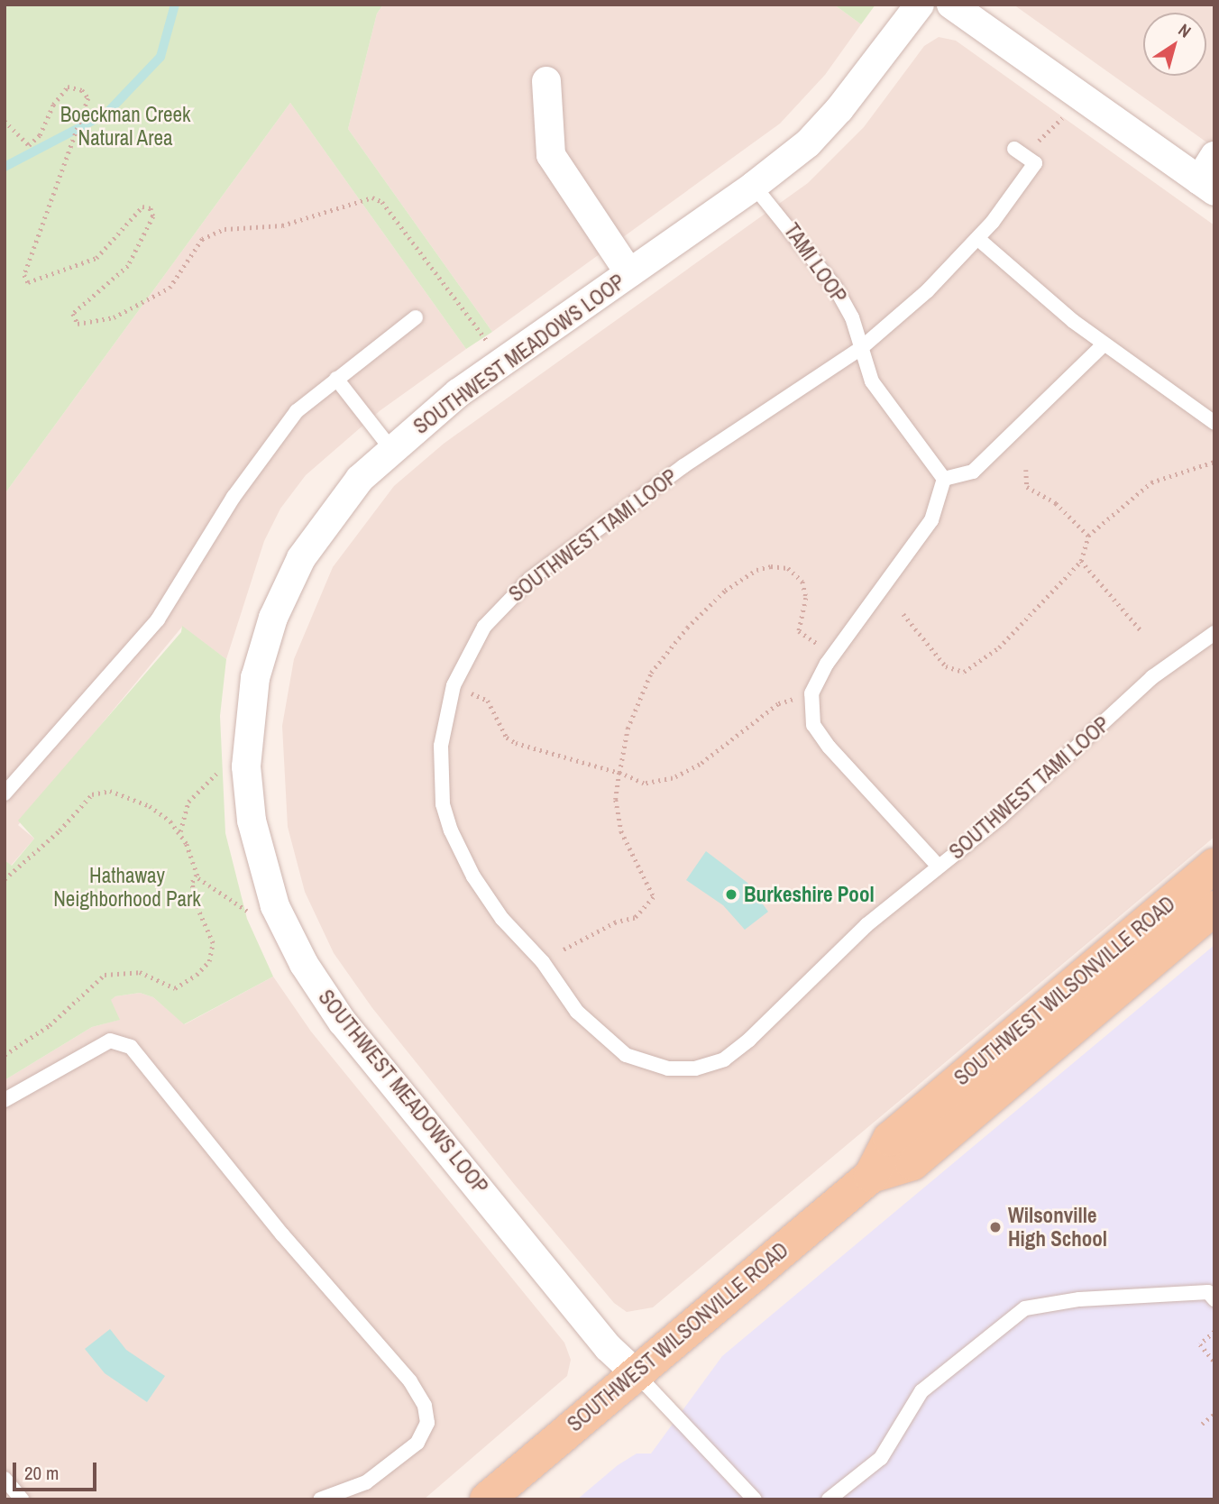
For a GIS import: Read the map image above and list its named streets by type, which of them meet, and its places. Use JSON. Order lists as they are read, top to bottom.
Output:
{
  "streets": {
    "main road": ["SOUTHWEST WILSONVILLE ROAD"],
    "street": ["SOUTHWEST MEADOWS LOOP"],
    "lane": ["TAMI LOOP", "SOUTHWEST TAMI LOOP"]
  },
  "crossings": [
    ["TAMI LOOP", "SOUTHWEST MEADOWS LOOP"],
    ["TAMI LOOP", "SOUTHWEST TAMI LOOP"],
    ["SOUTHWEST MEADOWS LOOP", "SOUTHWEST WILSONVILLE ROAD"]
  ],
  "parks": ["Boeckman Creek Natural Area", "Hathaway Neighborhood Park"],
  "places": ["Burkeshire Pool", "Wilsonville High School"],
  "scale_bar": "20 m",
  "north": "top right"
}
